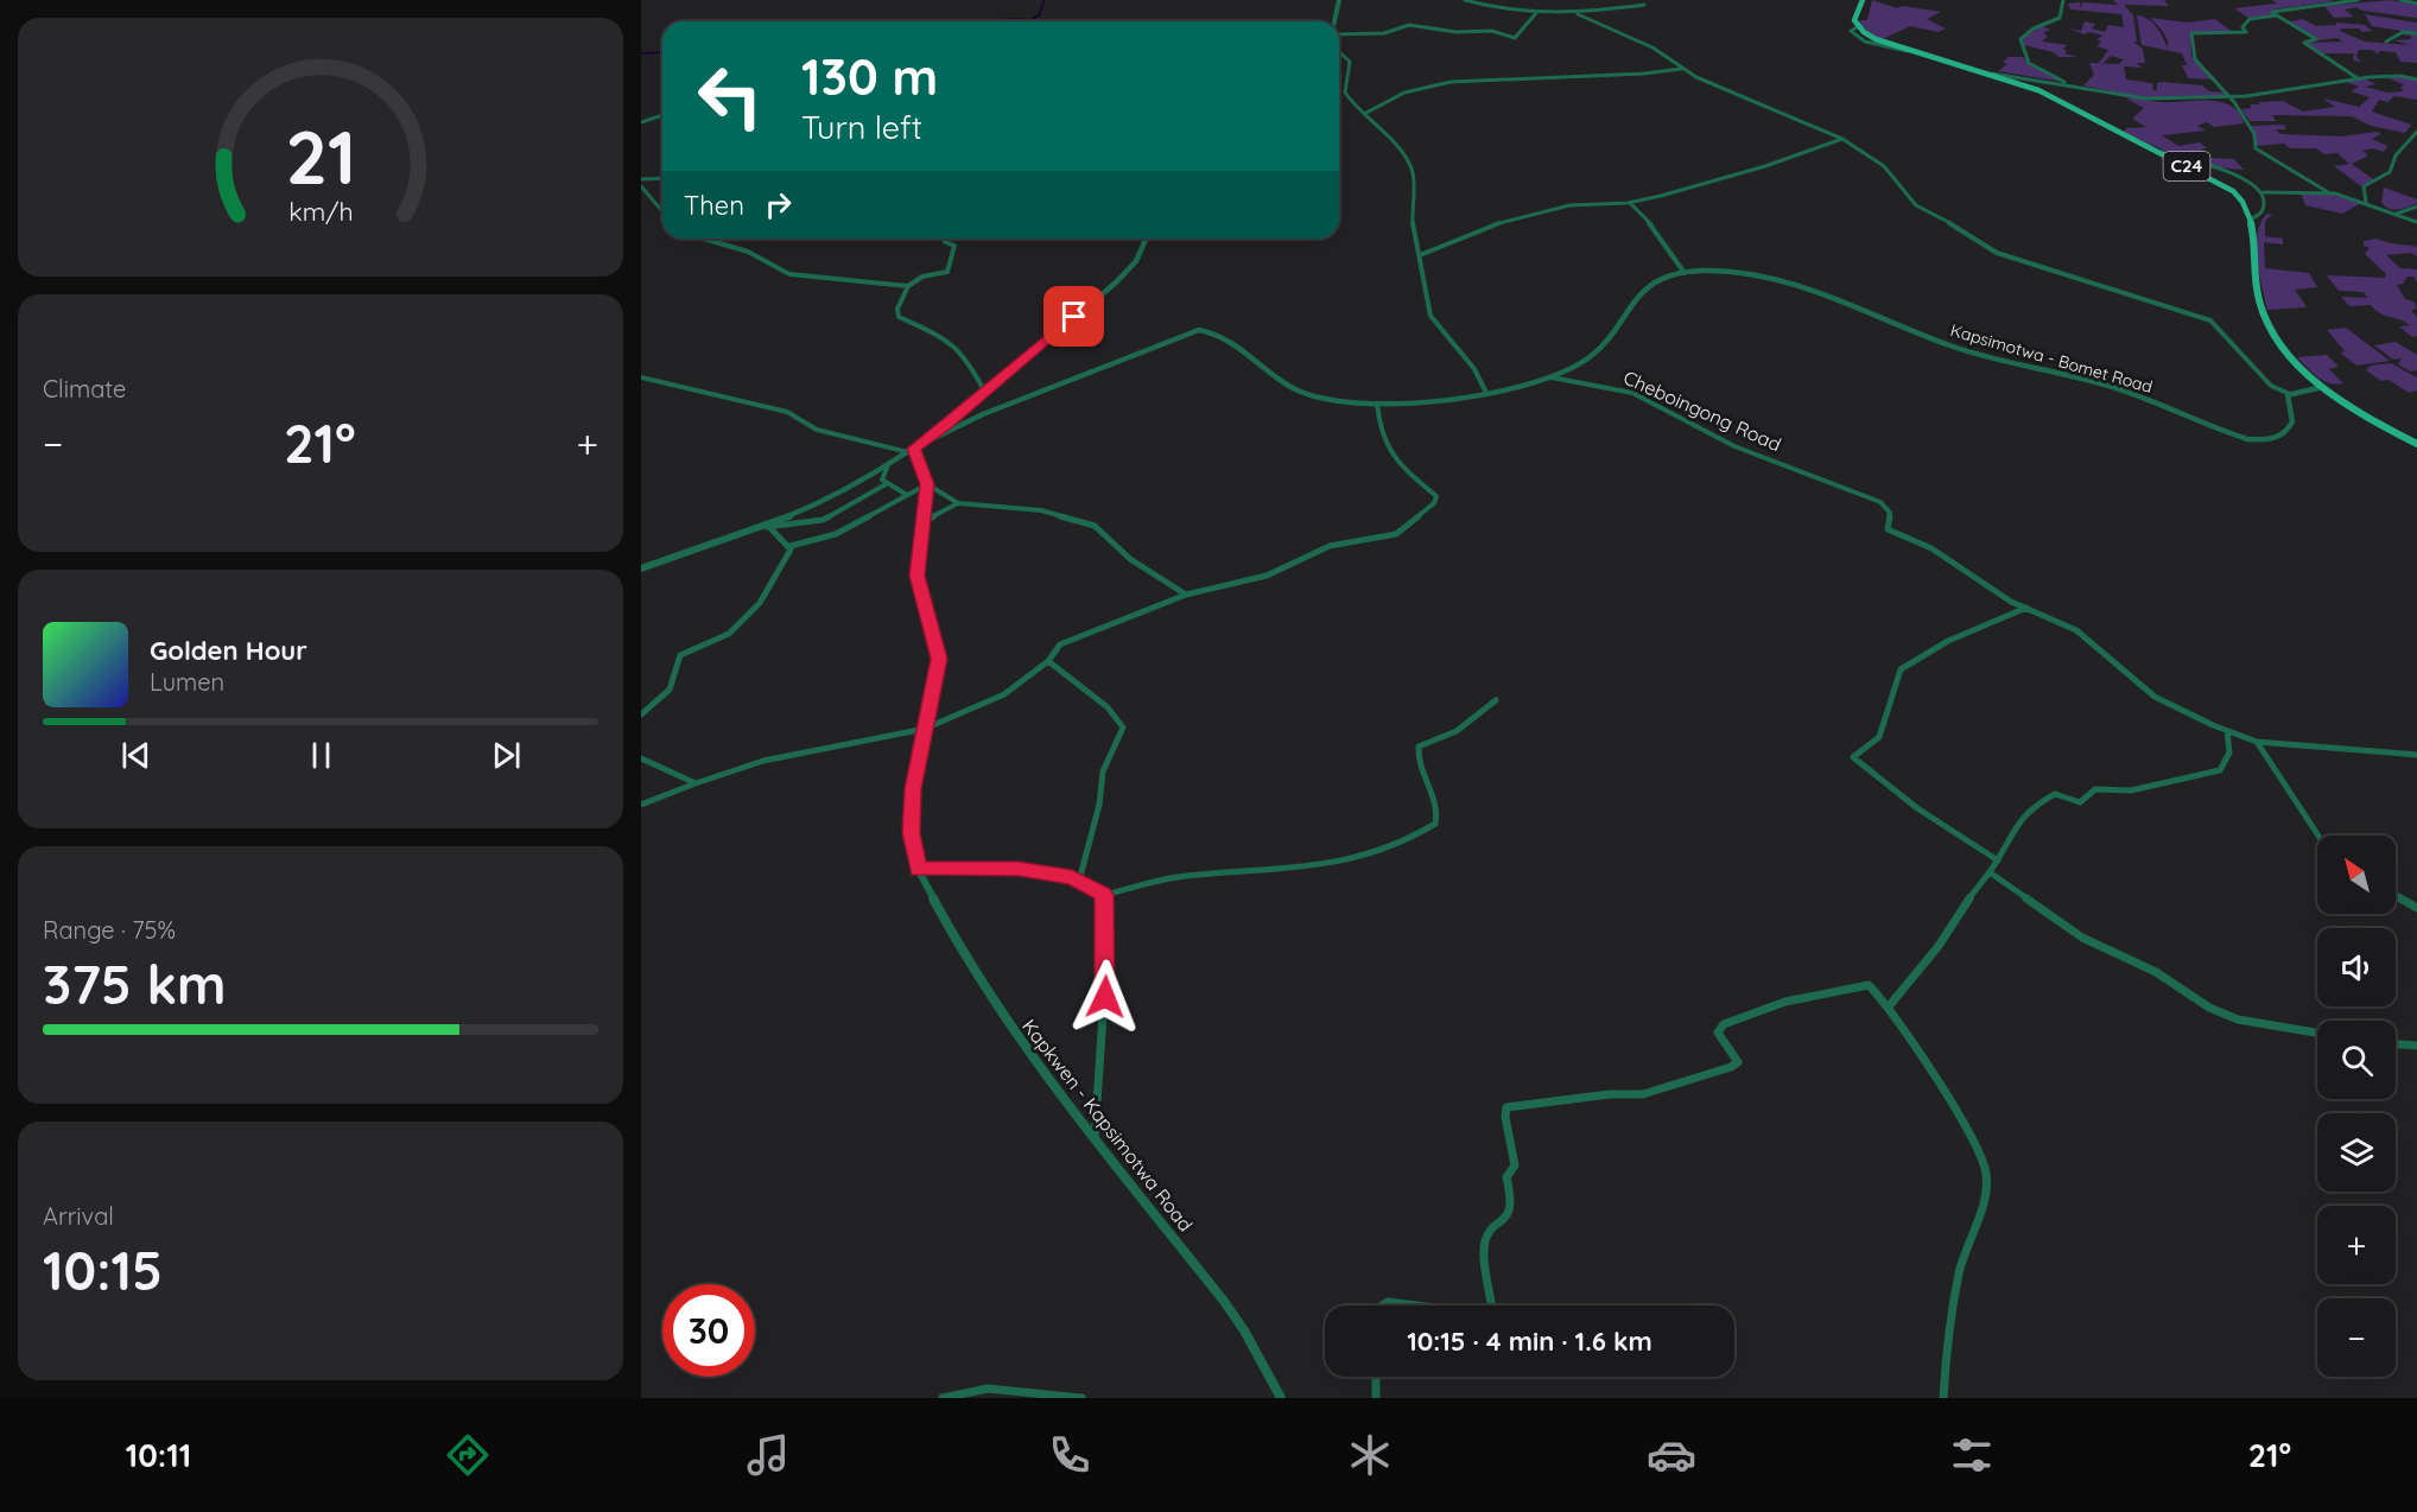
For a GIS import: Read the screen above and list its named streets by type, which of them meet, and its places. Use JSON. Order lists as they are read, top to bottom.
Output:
{
  "streets": {
    "main road": ["C24"],
    "street": ["Kapsimotwa - Bomet Road", "Cheboingong Road", "Kapkwen - Kapsimotwa Road"]
  },
  "crossings": [
    ["Kapsimotwa - Bomet Road", "Cheboingong Road"]
  ],
  "north": "top left",
  "page": {
    "turn": ["130 m", "Turn left"],
    "then": "Then",
    "tile": [
      "Climate",
      ["Range · 75%", "375 km"],
      ["Arrival", "10:15"]
    ],
    "heat": ["−", "21°", "+"],
    "song": ["Golden Hour", "Lumen"],
    "map_buttons": ["+", "−"],
    "limit": "30",
    "trip": "10:15 · 4 min · 1.6 km",
    "tabs": ["10:11", "21°"],
    "gauge": ["21", "km/h"]
  }
}
